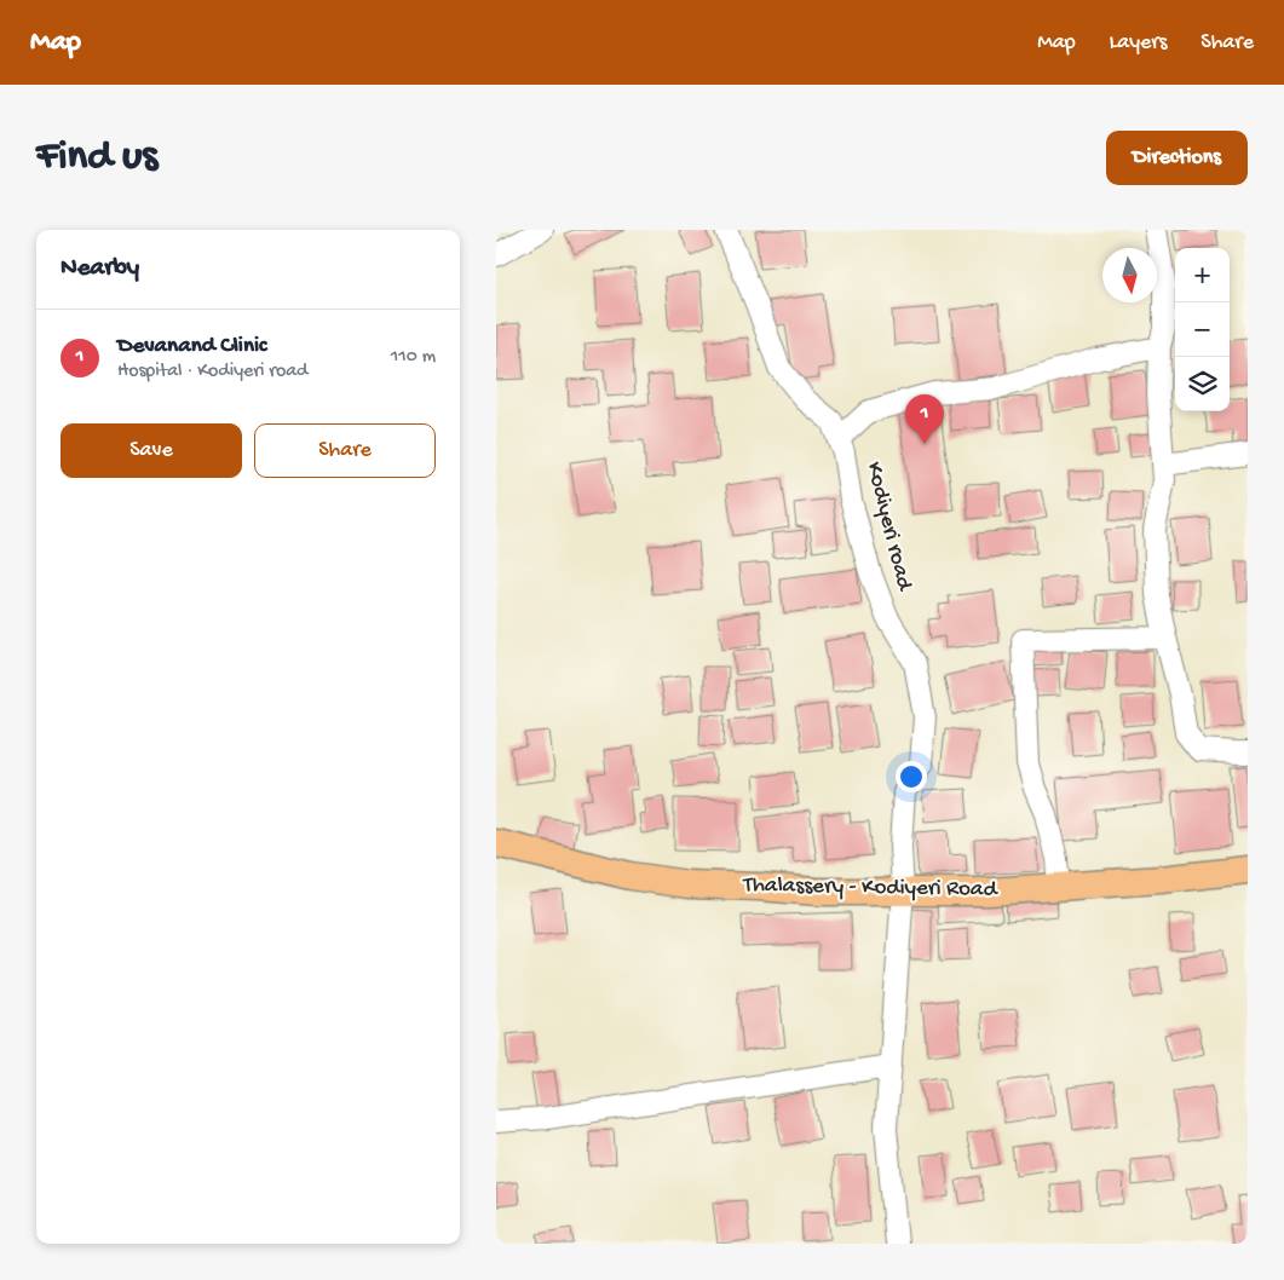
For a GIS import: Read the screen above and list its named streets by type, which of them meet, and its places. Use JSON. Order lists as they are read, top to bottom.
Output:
{
  "streets": {
    "main road": ["Thalassery - Kodiyeri Road"],
    "street": ["Kodiyeri road"]
  },
  "crossings": [
    ["Kodiyeri road", "Thalassery - Kodiyeri Road"]
  ],
  "north": "bottom",
  "page": {
    "header": "Map",
    "nav": ["Map", "Layers", "Share"],
    "buttons": [
      "Directions",
      ["Save", "Share"]
    ],
    "title": "Find us",
    "heading": "Nearby",
    "map_buttons": ["+", "−"],
    "list": [
      {
        "mark": "1",
        "name": "Devanand Clinic",
        "note": "Hospital · Kodiyeri road",
        "value": "110 m"
      }
    ],
    "pins": "1"
  }
}
